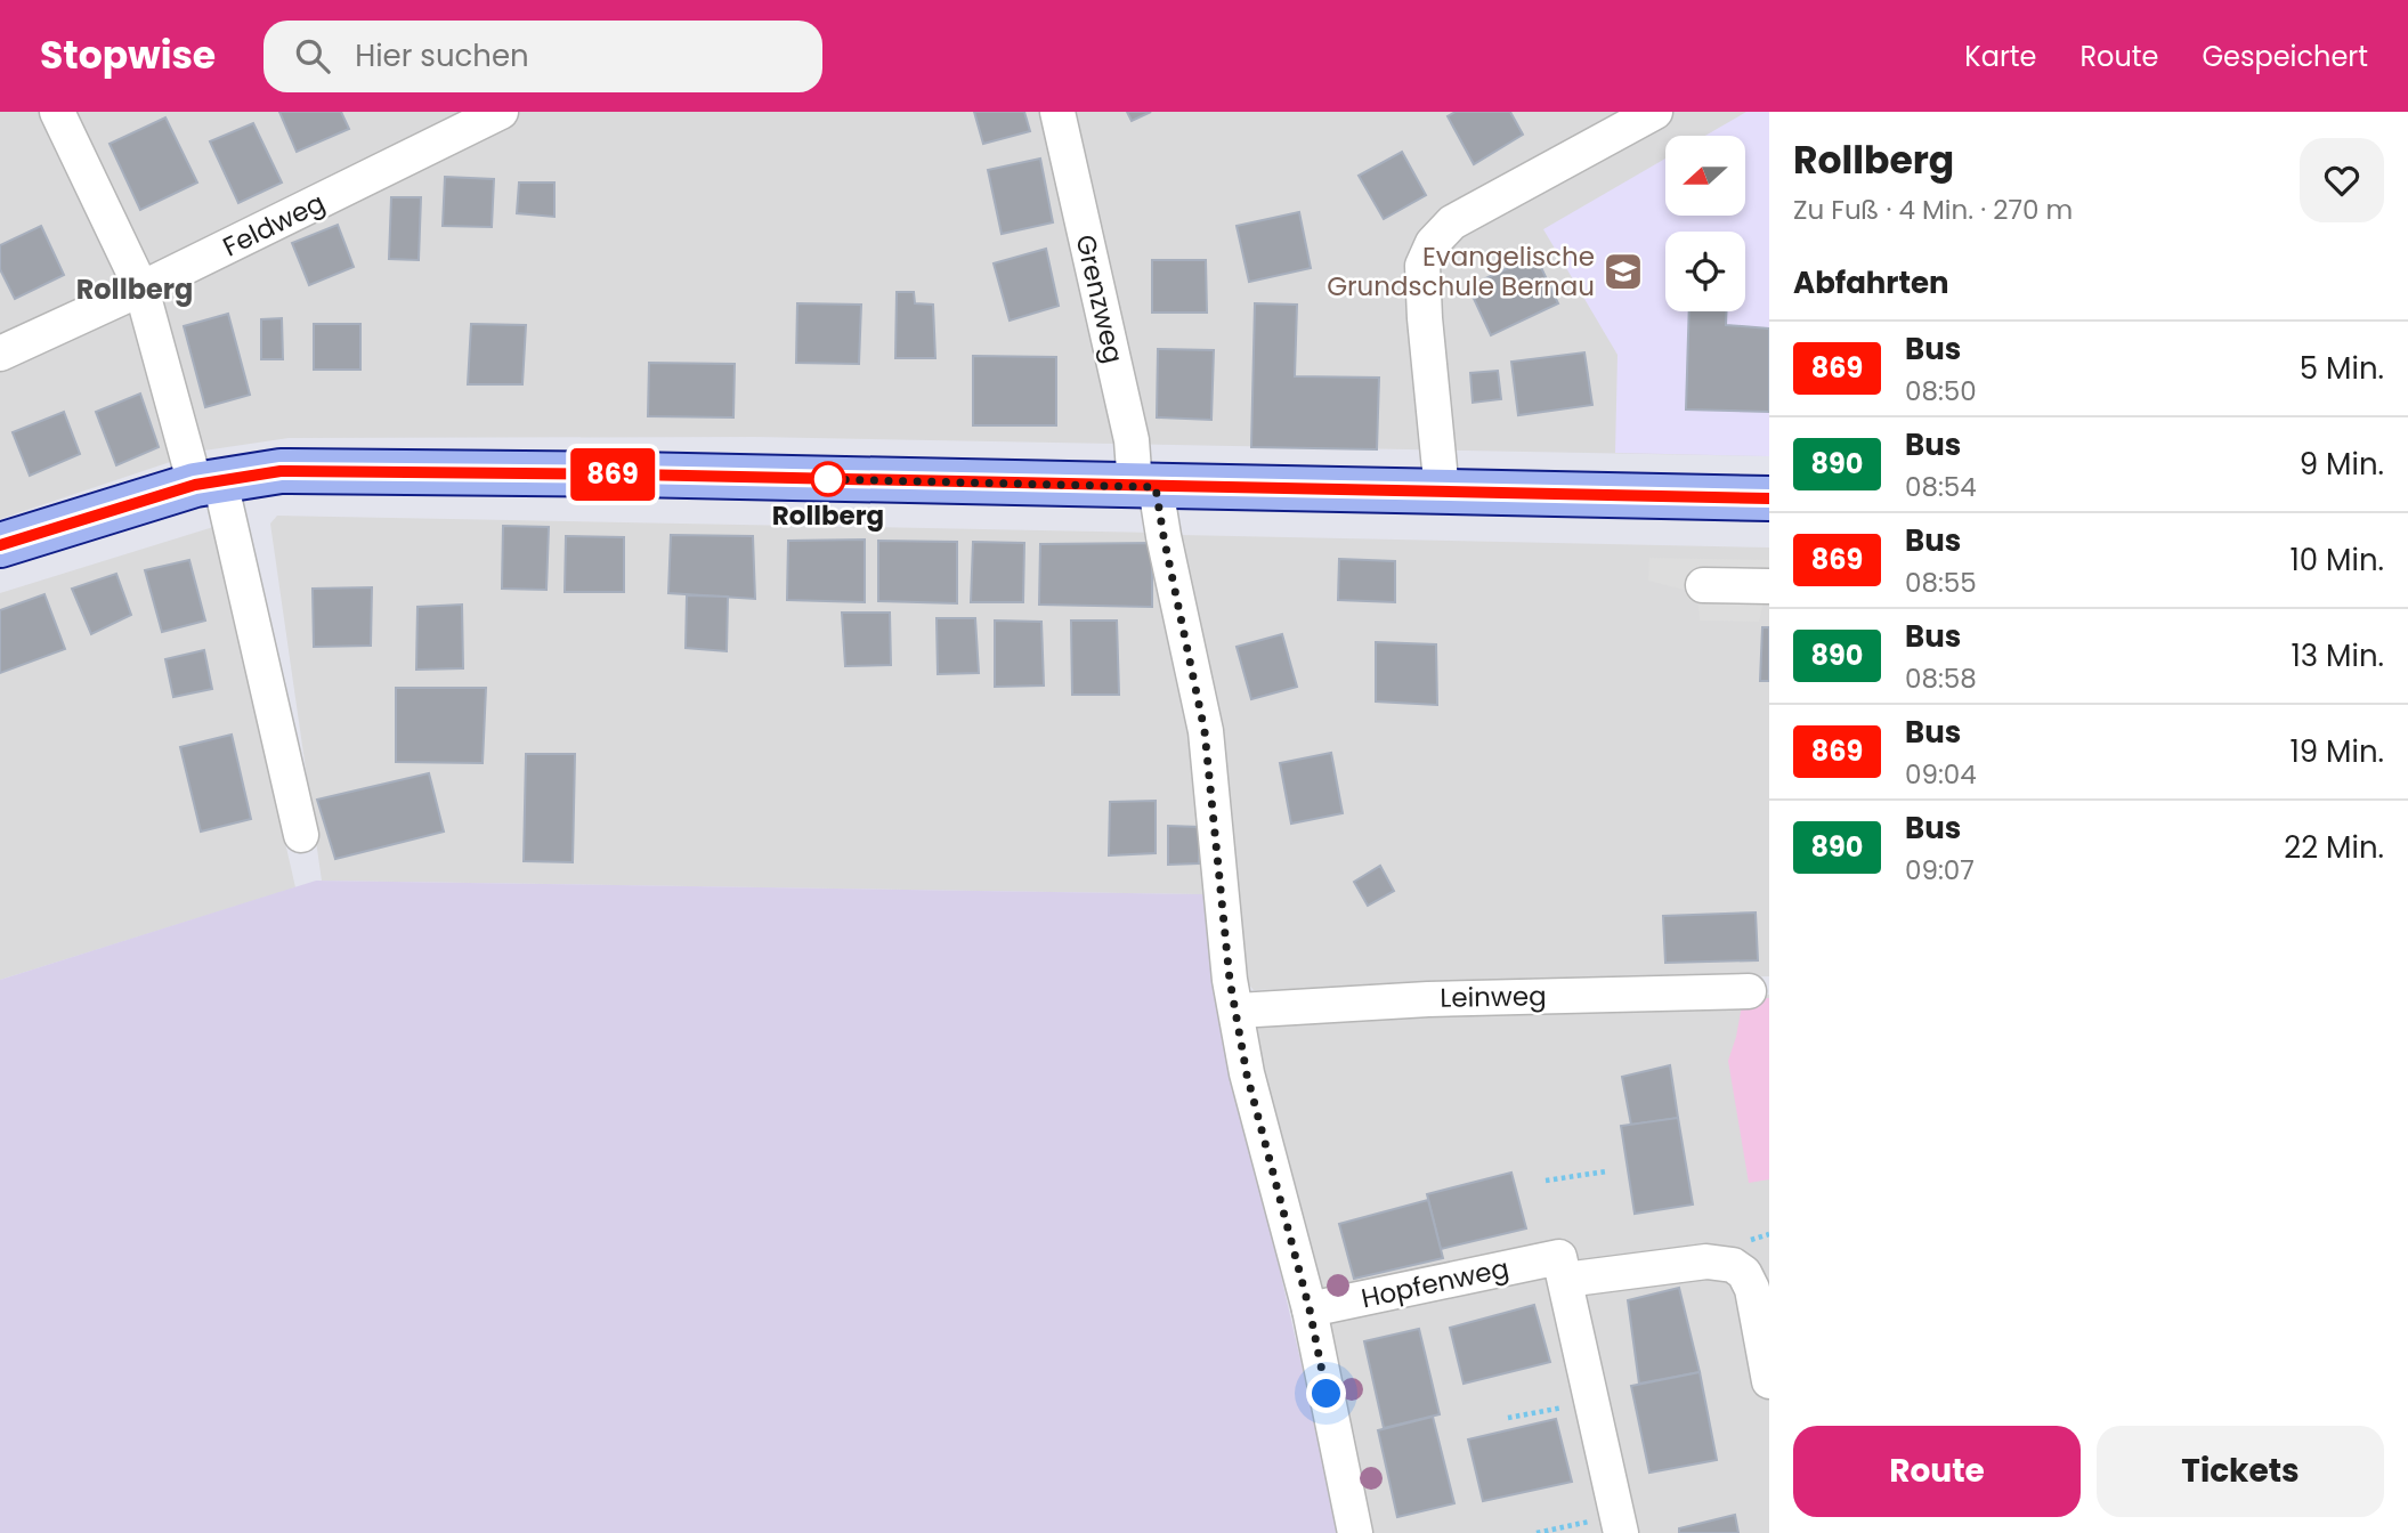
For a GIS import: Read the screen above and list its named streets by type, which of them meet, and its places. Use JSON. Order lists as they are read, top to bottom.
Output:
{
  "streets": {
    "street": [
      "Feldweg",
      "Grenzweg",
      "Leinweg",
      "Hopfenweg"
    ]
  },
  "crossings": [
    ["Grenzweg", "Leinweg"],
    ["Grenzweg", "Hopfenweg"]
  ],
  "districts": ["Rollberg"],
  "places": {
    "school or university": ["Evangelische Grundschule Bernau"],
    "other": ["Rollberg"]
  },
  "lines": ["bus line 869"],
  "north": "left",
  "page": {
    "header": "Stopwise",
    "search": "Hier suchen",
    "nav": ["Karte", "Route", "Gespeichert"],
    "on_map": "869",
    "heading": [
      ["Rollberg", "Zu Fuß · 4 Min. · 270 m"],
      "Abfahrten"
    ],
    "list": [
      {
        "mark": "869",
        "name": "Bus",
        "note": "08:50",
        "value": "5 Min."
      },
      {
        "mark": "890",
        "name": "Bus",
        "note": "08:54",
        "value": "9 Min."
      },
      {
        "mark": "869",
        "name": "Bus",
        "note": "08:55",
        "value": "10 Min."
      },
      {
        "mark": "890",
        "name": "Bus",
        "note": "08:58",
        "value": "13 Min."
      },
      {
        "mark": "869",
        "name": "Bus",
        "note": "09:04",
        "value": "19 Min."
      },
      {
        "mark": "890",
        "name": "Bus",
        "note": "09:07",
        "value": "22 Min."
      }
    ],
    "buttons": ["Route", "Tickets"]
  }
}
